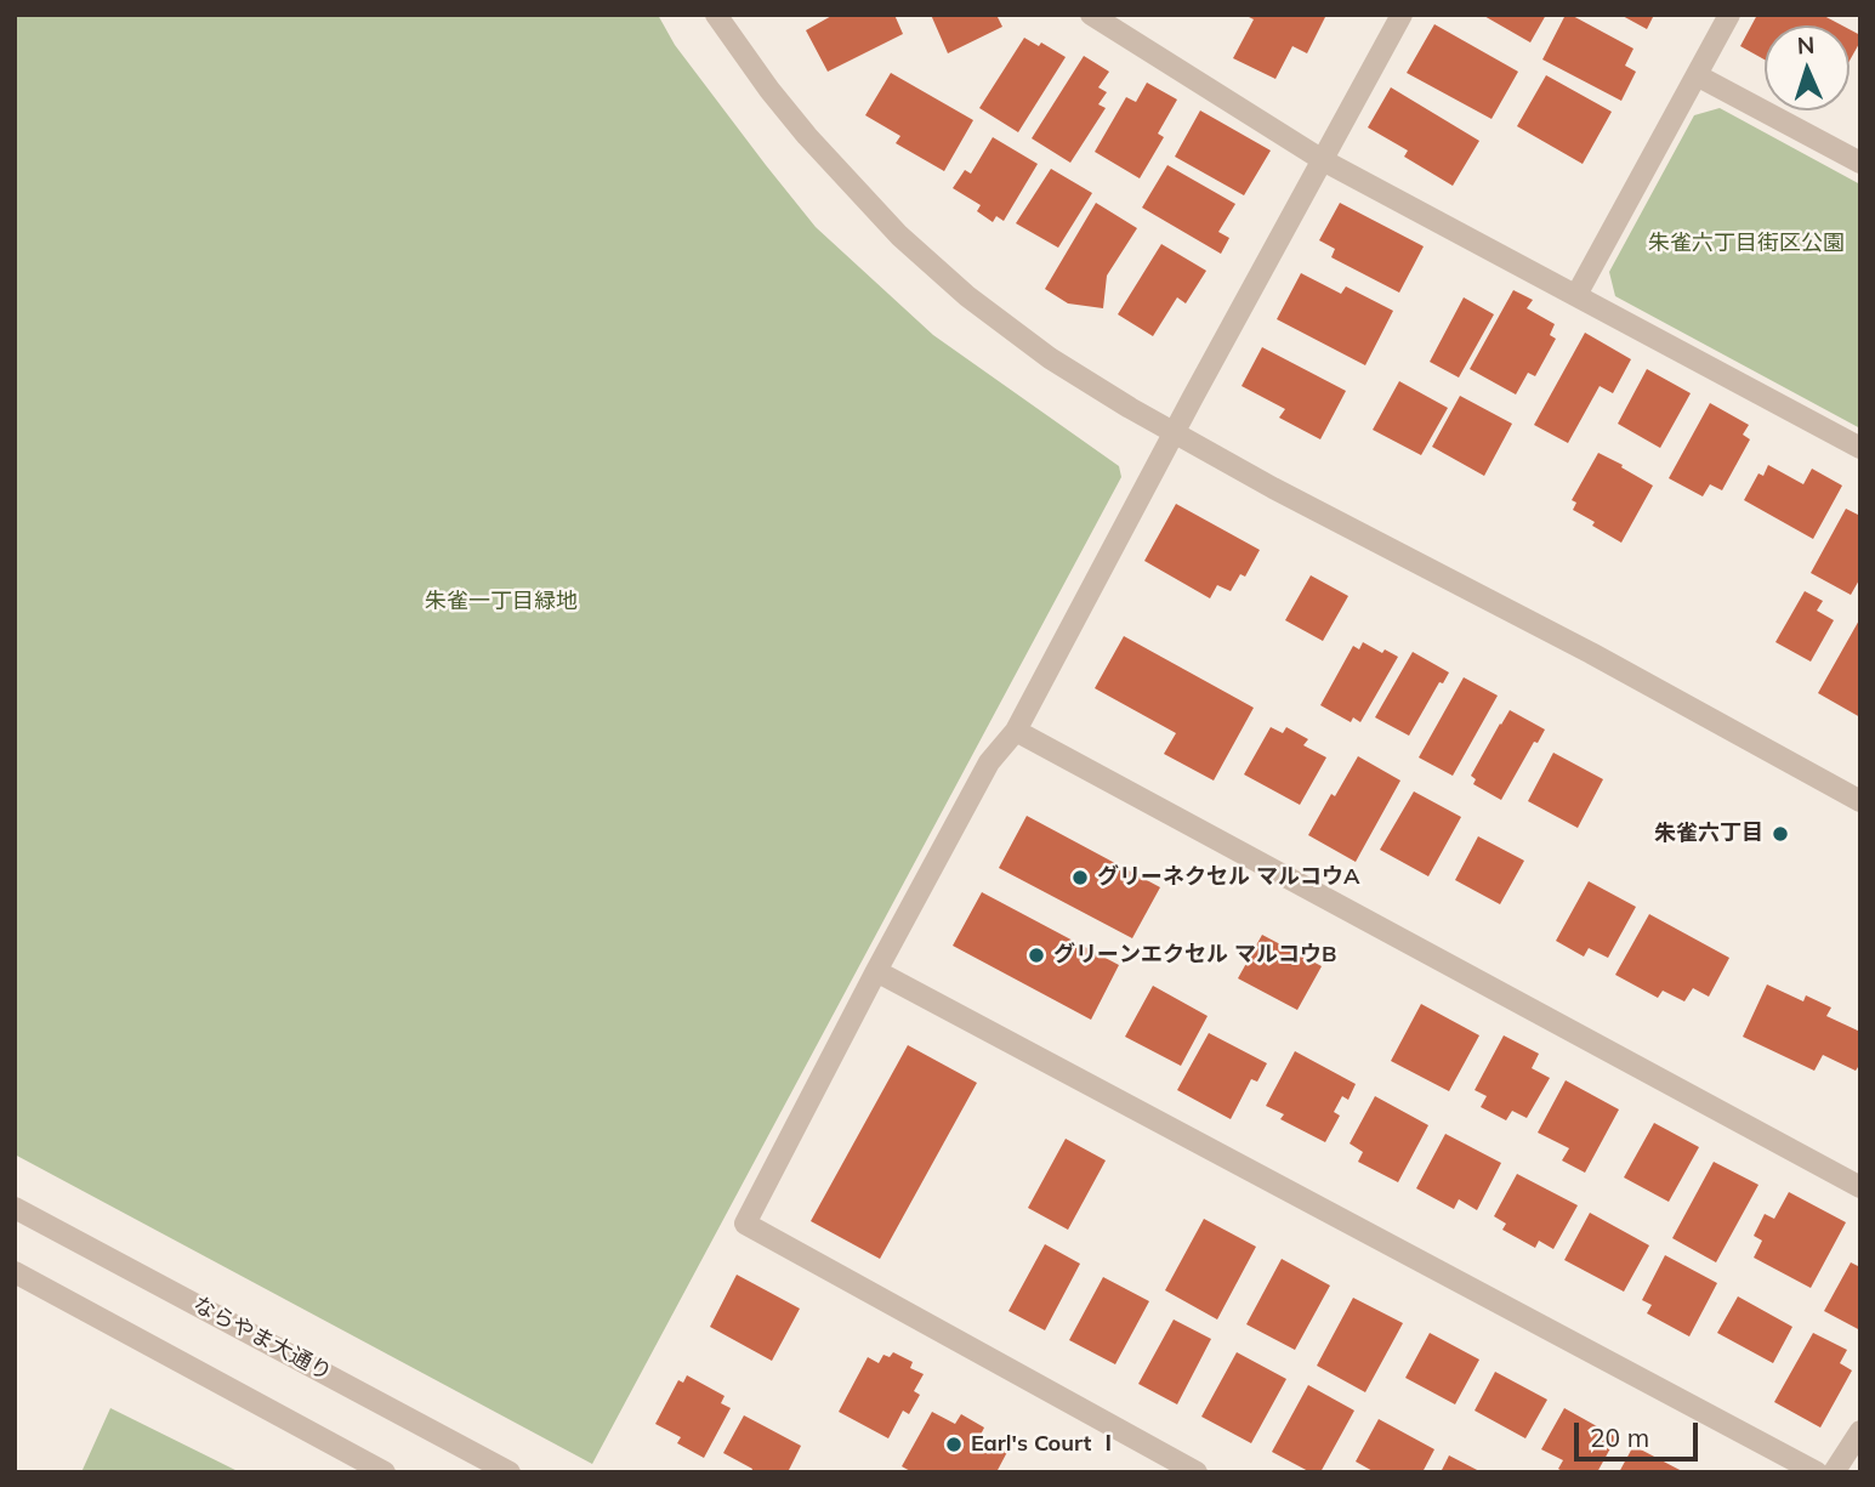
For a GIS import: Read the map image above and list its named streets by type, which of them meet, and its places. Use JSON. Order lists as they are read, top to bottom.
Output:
{
  "streets": {
    "street": ["ならやま大通り"]
  },
  "parks": ["朱雀六丁目街区公園", "朱雀一丁目緑地"],
  "places": [
    "朱雀六丁目",
    "グリーネクセル マルコウA",
    "グリーンエクセル マルコウB",
    "Earl's Court Ⅰ"
  ],
  "scale_bar": "20 m",
  "north": "top"
}
